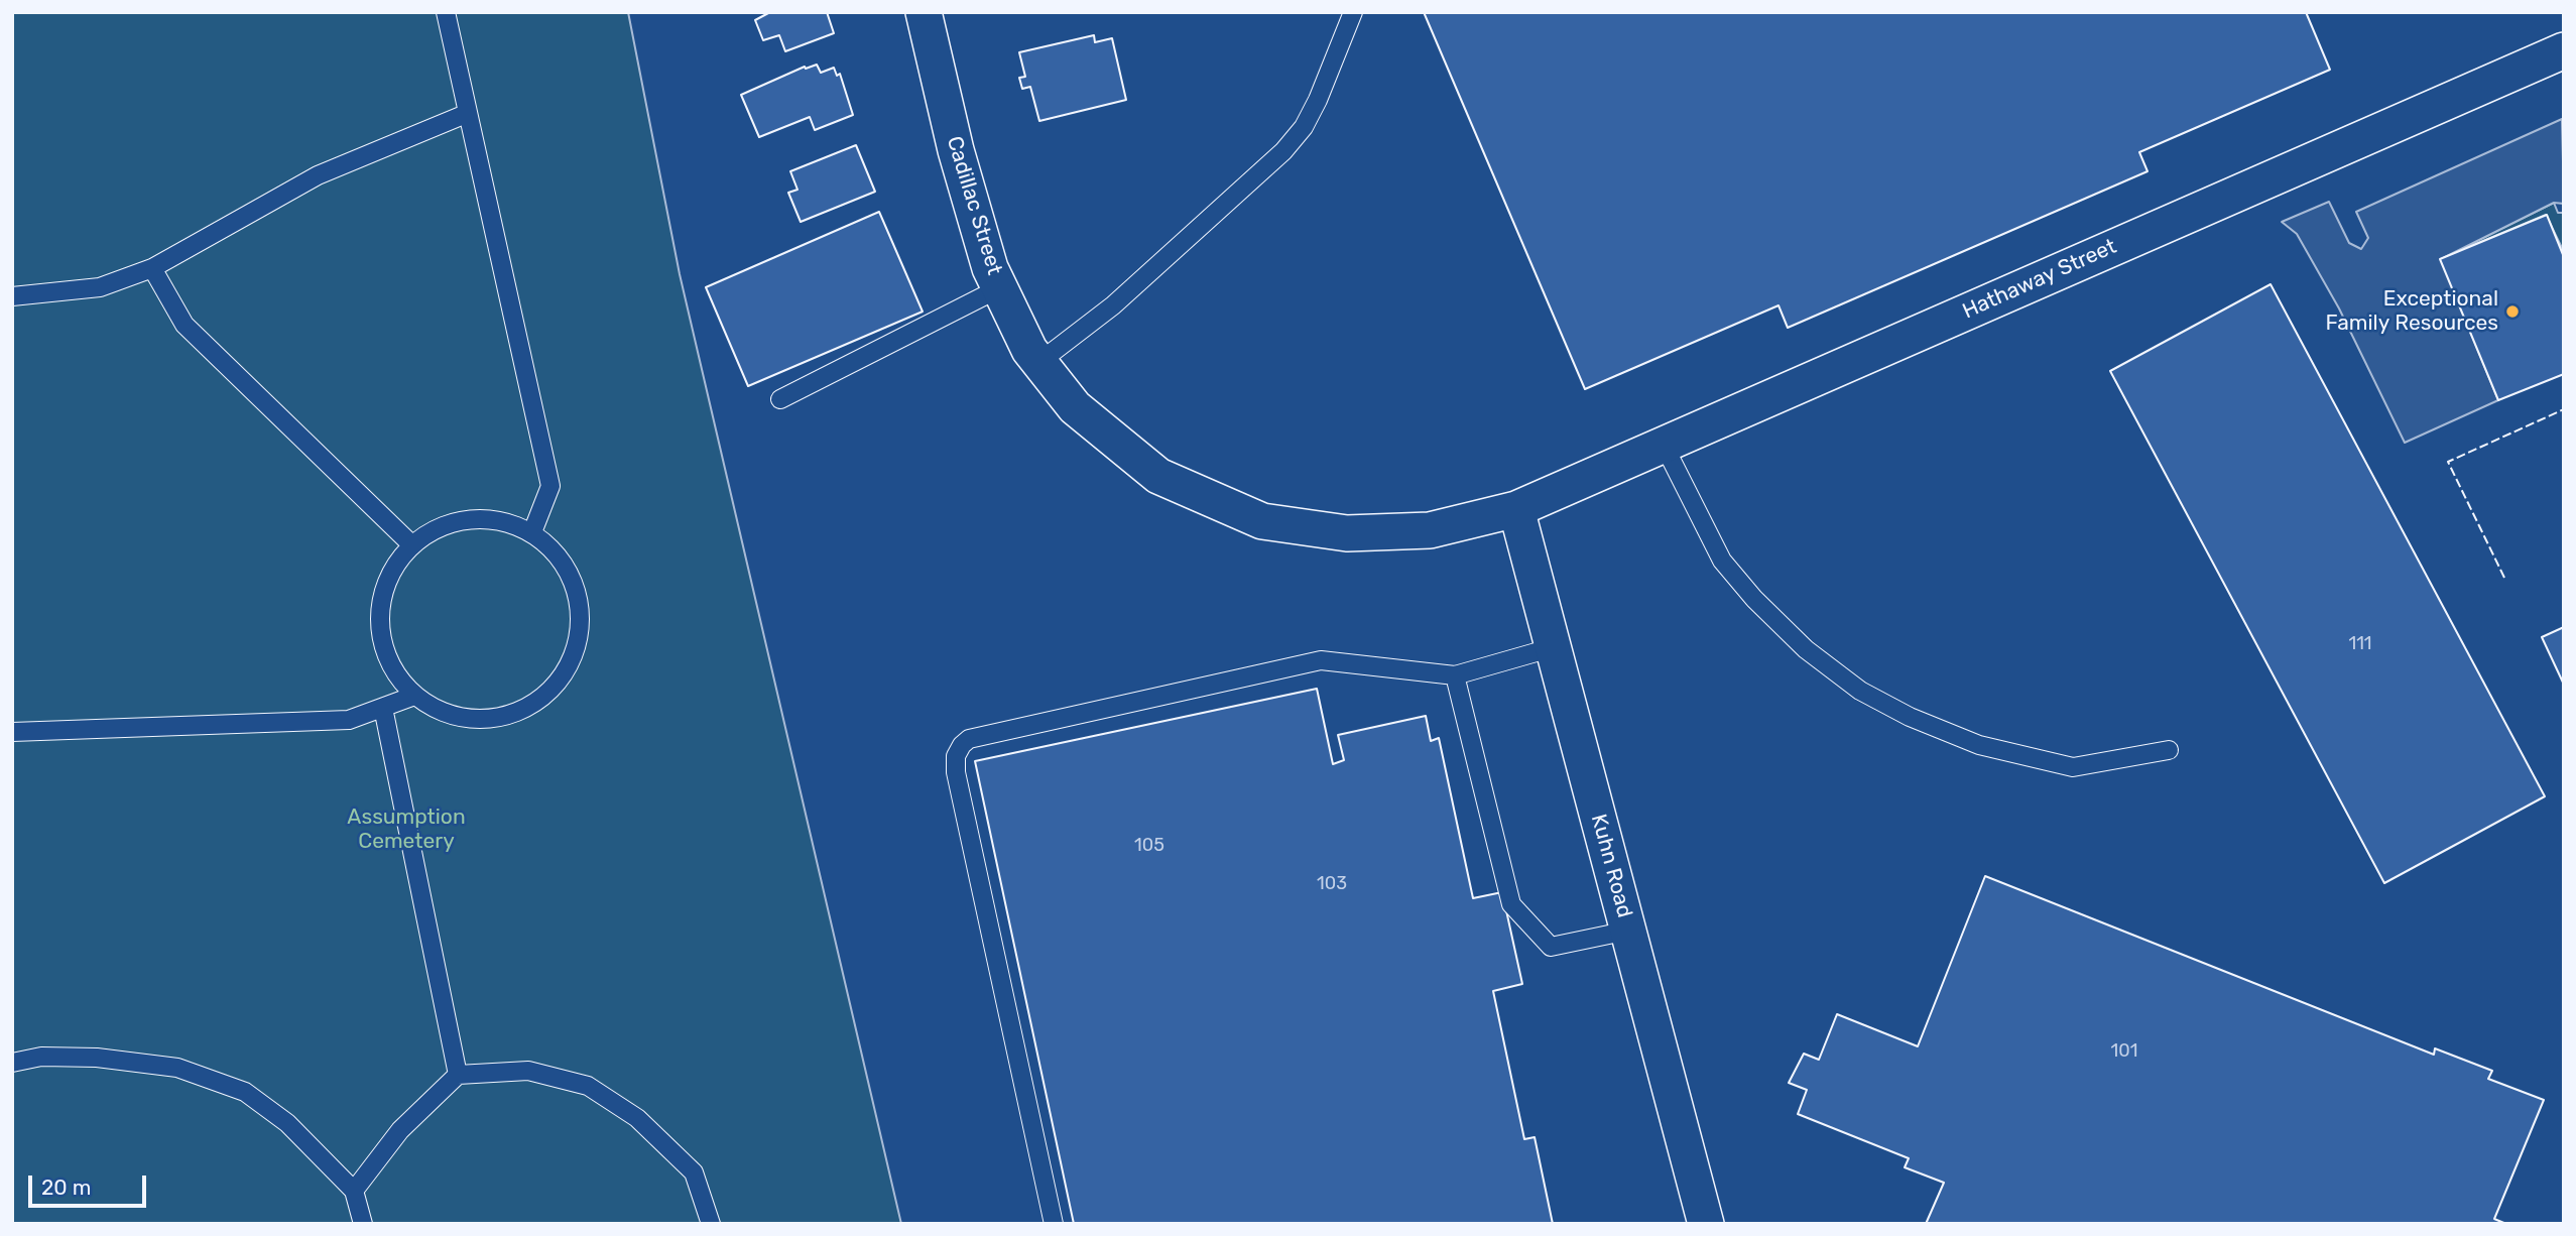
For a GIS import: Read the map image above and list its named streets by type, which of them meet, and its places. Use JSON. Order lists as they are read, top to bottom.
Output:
{
  "streets": {
    "street": ["Cadillac Street", "Hathaway Street", "Kuhn Road"]
  },
  "crossings": [
    ["Cadillac Street", "Hathaway Street"],
    ["Cadillac Street", "Kuhn Road"],
    ["Hathaway Street", "Kuhn Road"]
  ],
  "parks": ["Assumption Cemetery"],
  "places": ["Exceptional Family Resources"],
  "house_numbers": [
    "111",
    "105",
    "103",
    "101"
  ],
  "scale_bar": "20 m"
}
